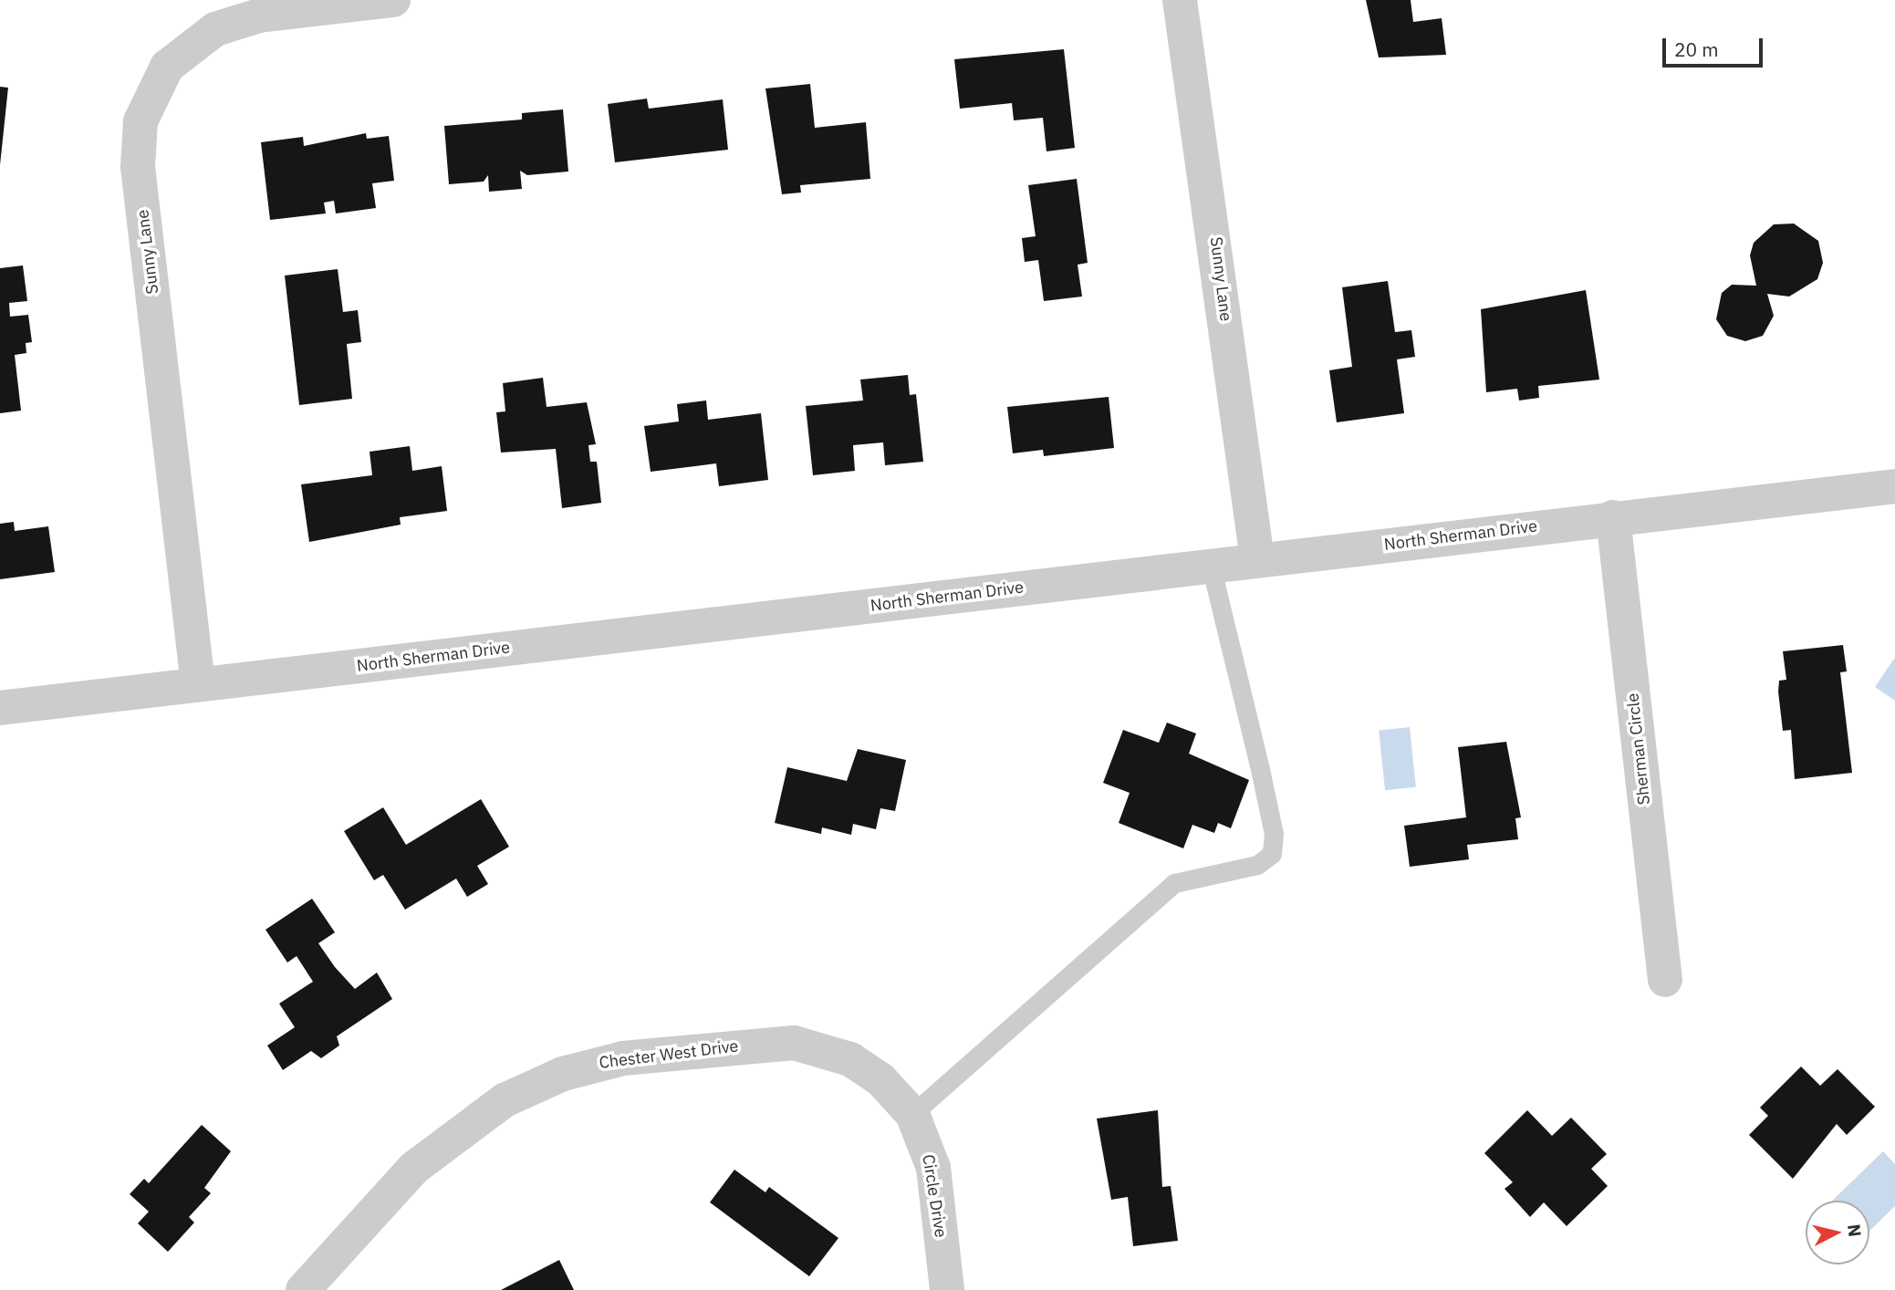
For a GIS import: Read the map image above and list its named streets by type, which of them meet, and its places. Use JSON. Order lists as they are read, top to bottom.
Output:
{
  "streets": {
    "street": [
      "Sunny Lane",
      "North Sherman Drive",
      "Sherman Circle",
      "Chester West Drive",
      "Circle Drive"
    ]
  },
  "crossings": [
    ["Sunny Lane", "North Sherman Drive"],
    ["North Sherman Drive", "Sherman Circle"],
    ["Chester West Drive", "Circle Drive"]
  ],
  "scale_bar": "20 m",
  "north": "right"
}
